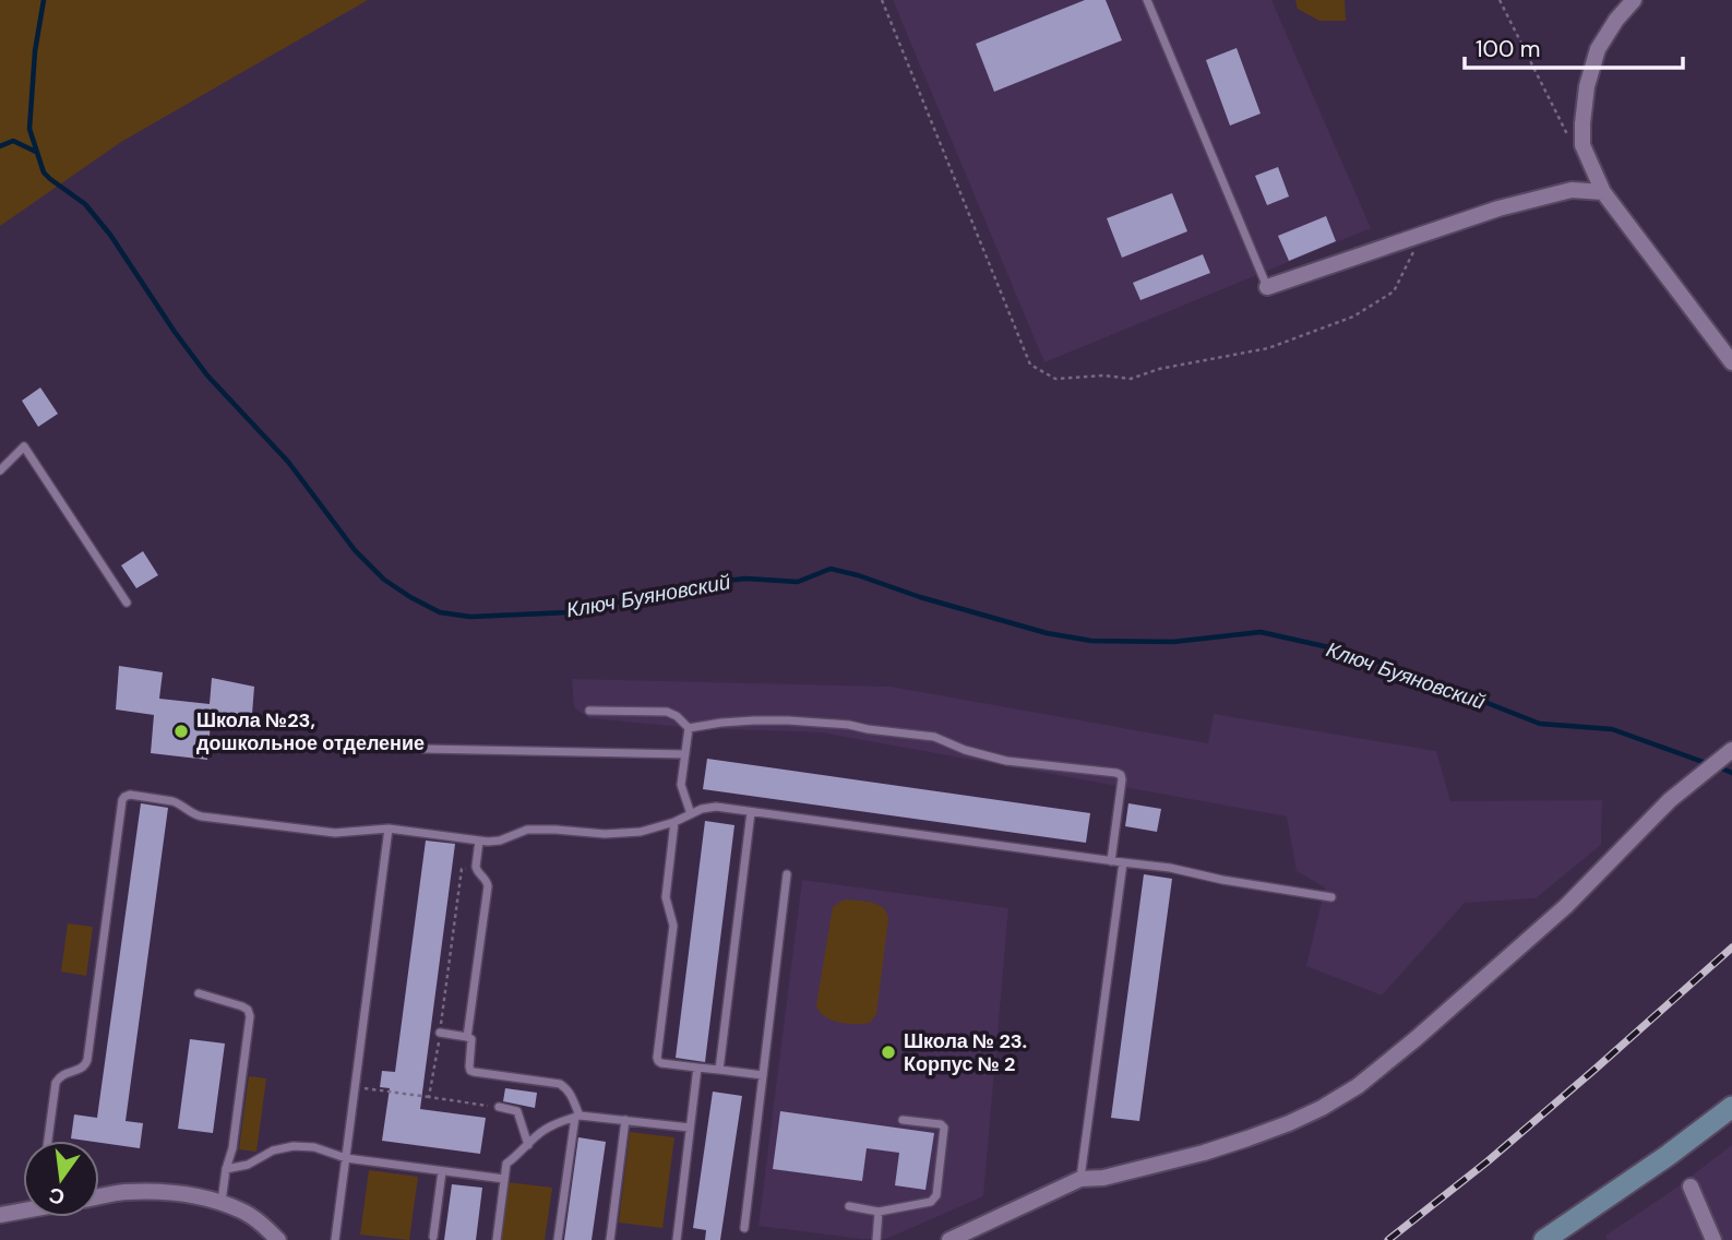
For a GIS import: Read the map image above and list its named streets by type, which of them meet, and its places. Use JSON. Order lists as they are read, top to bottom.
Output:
{
  "water": ["Ключ Буяновский"],
  "places": ["Школа №23, дошкольное отделение", "Школа № 23. Корпус № 2"],
  "scale_bar": "100 m",
  "north": "bottom"
}
